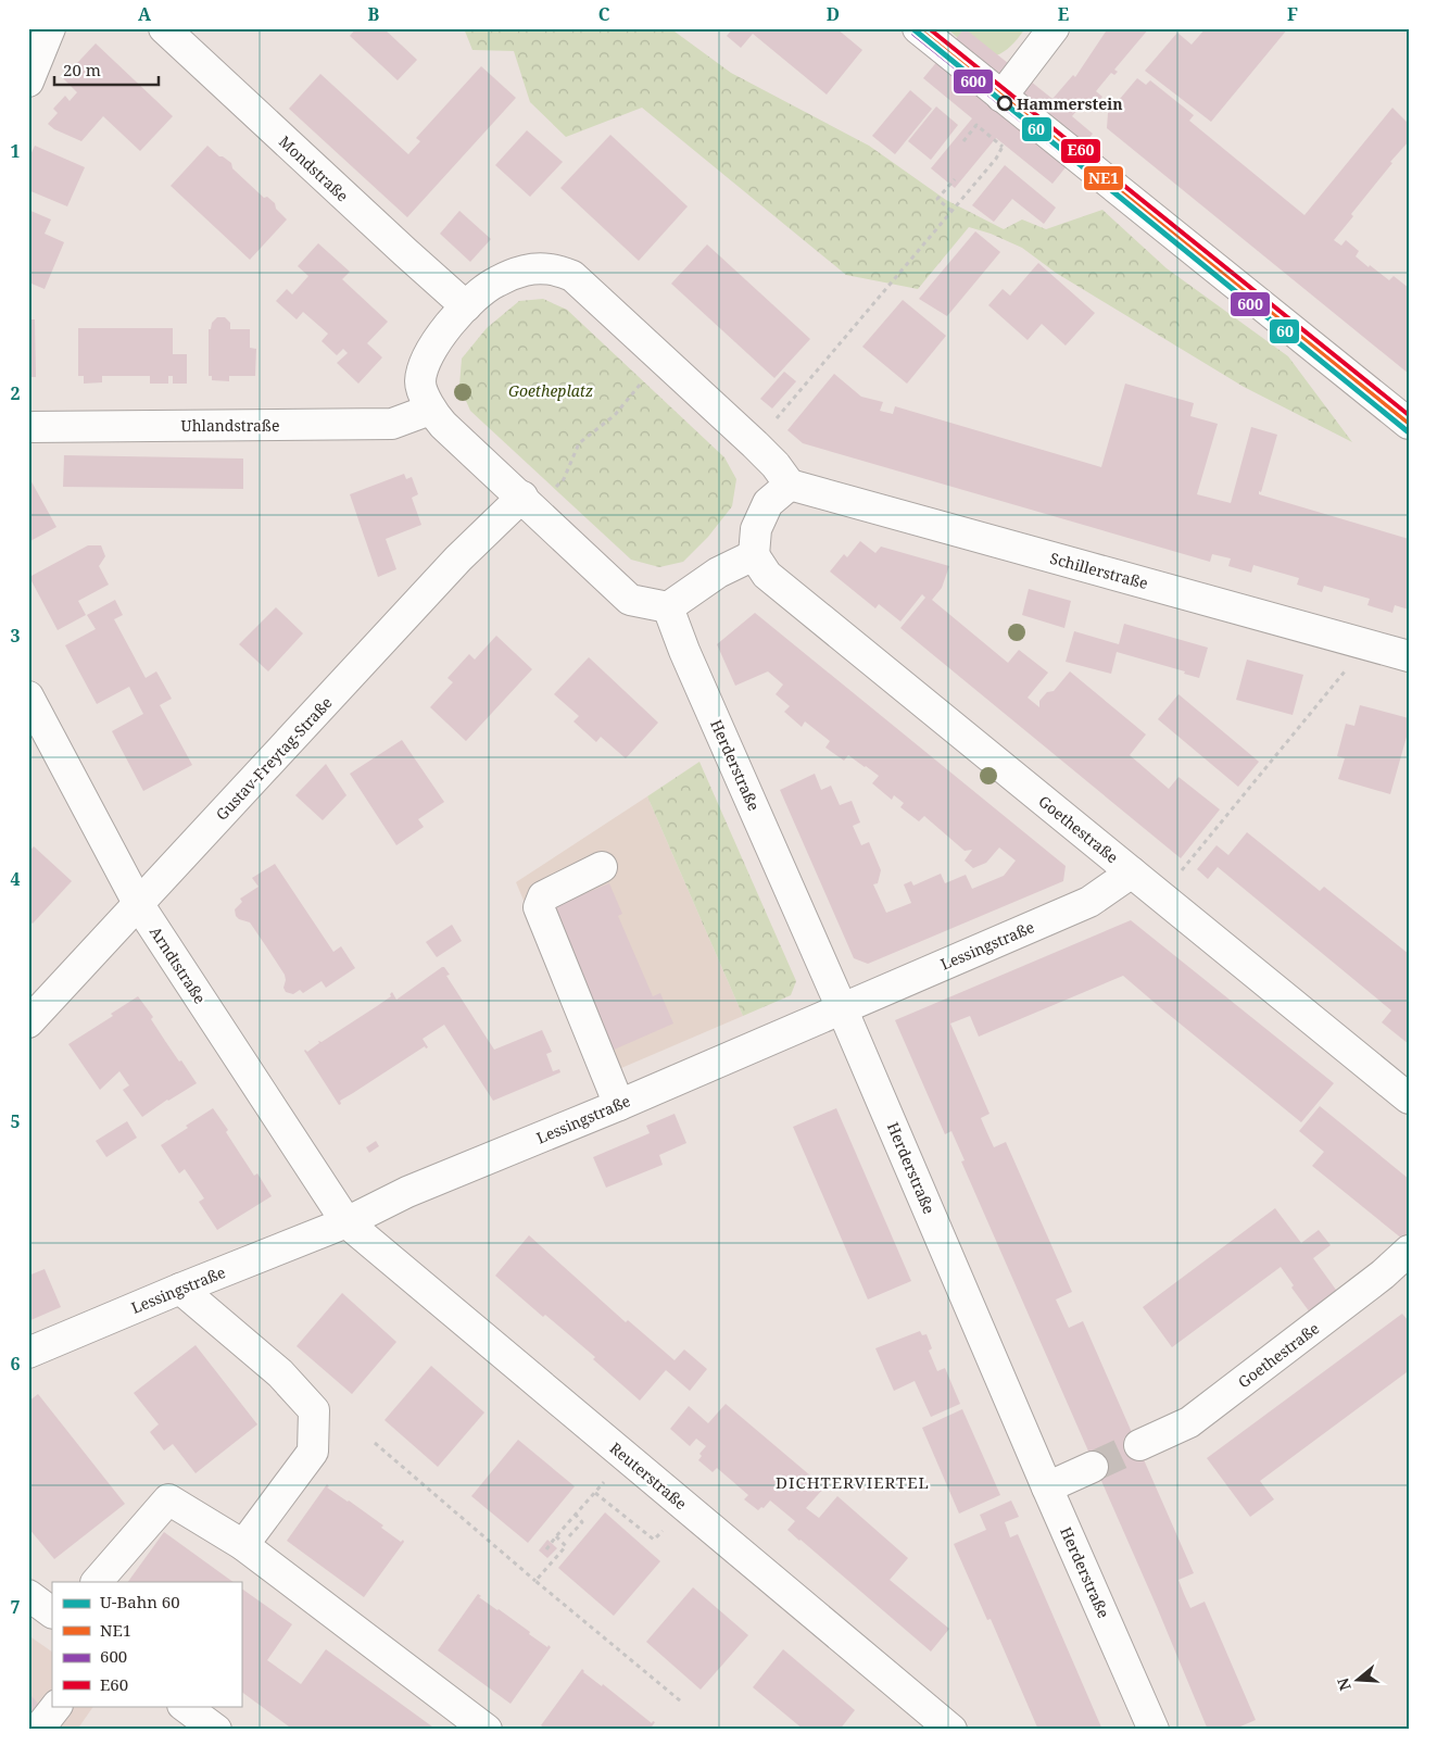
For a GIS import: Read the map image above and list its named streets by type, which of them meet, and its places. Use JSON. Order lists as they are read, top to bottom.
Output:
{
  "streets": {
    "street": [
      "Mondstraße",
      "Uhlandstraße",
      "Schillerstraße",
      "Gustav-Freytag-Straße",
      "Herderstraße",
      "Goethestraße",
      "Lessingstraße",
      "Arndtstraße",
      "Reuterstraße"
    ]
  },
  "crossings": [
    ["Gustav-Freytag-Straße", "Arndtstraße"],
    ["Herderstraße", "Lessingstraße"],
    ["Goethestraße", "Lessingstraße"],
    ["Lessingstraße", "Arndtstraße"],
    ["Lessingstraße", "Reuterstraße"],
    ["Arndtstraße", "Reuterstraße"]
  ],
  "districts": ["DICHTERVIERTEL"],
  "parks": ["Goetheplatz"],
  "places": ["Hammerstein"],
  "lines": [
    "metro line 60",
    "transit line NE1",
    "transit line E60",
    "transit line 600"
  ],
  "legend": [
    "U-Bahn 60",
    "NE1",
    "600",
    "E60"
  ],
  "scale_bar": "20 m",
  "north": "left",
  "grid": {
    "columns": [
      "A",
      "B",
      "C",
      "D",
      "E",
      "F"
    ],
    "rows": [
      "1",
      "2",
      "3",
      "4",
      "5",
      "6",
      "7"
    ]
  }
}
